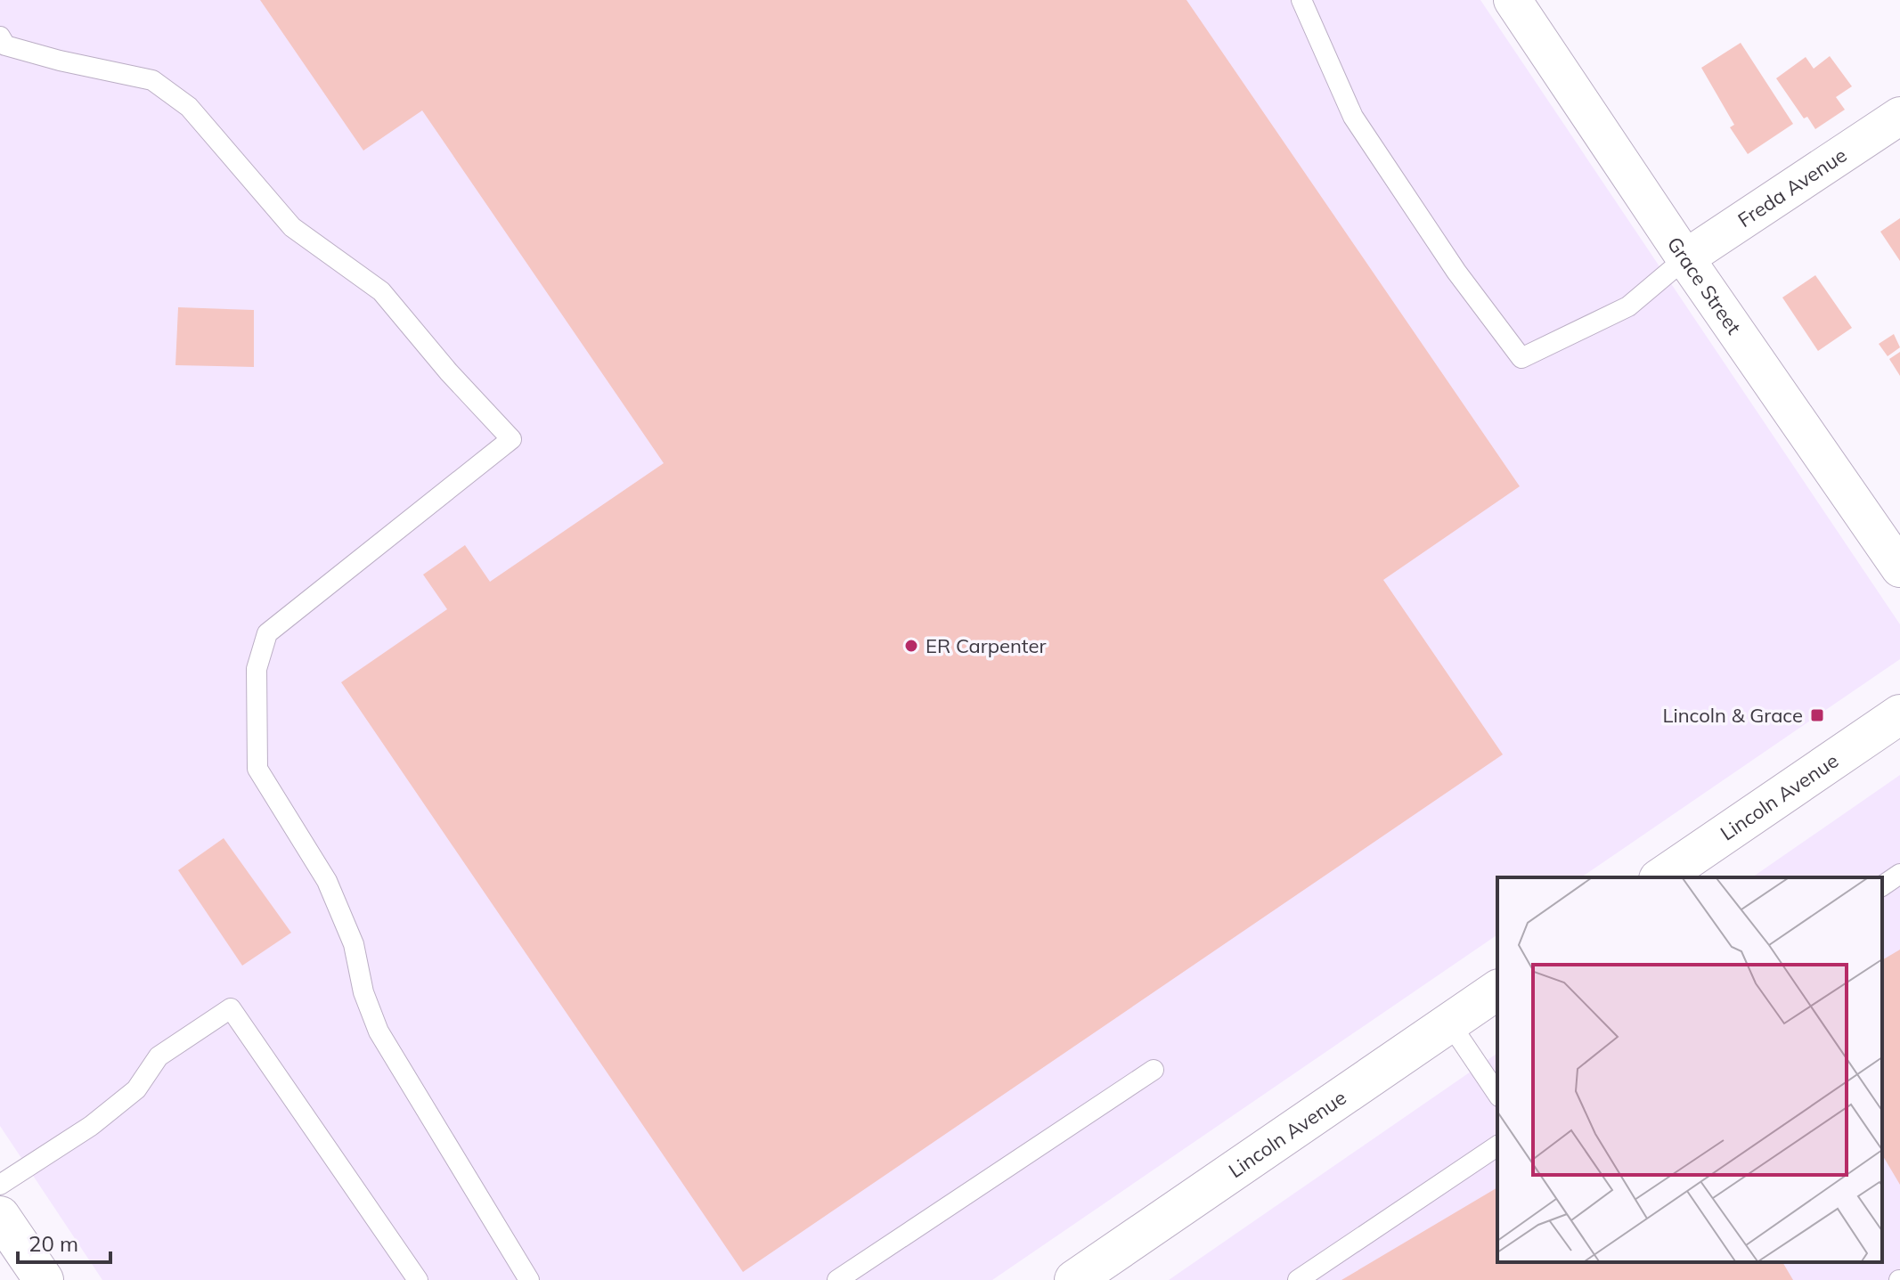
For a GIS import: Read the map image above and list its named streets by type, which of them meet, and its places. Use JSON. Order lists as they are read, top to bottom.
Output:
{
  "streets": {
    "street": ["Freda Avenue", "Grace Street", "Lincoln Avenue"]
  },
  "crossings": [
    ["Freda Avenue", "Grace Street"]
  ],
  "places": {
    "other": ["ER Carpenter"],
    "transit": ["Lincoln & Grace"]
  },
  "scale_bar": "20 m"
}
